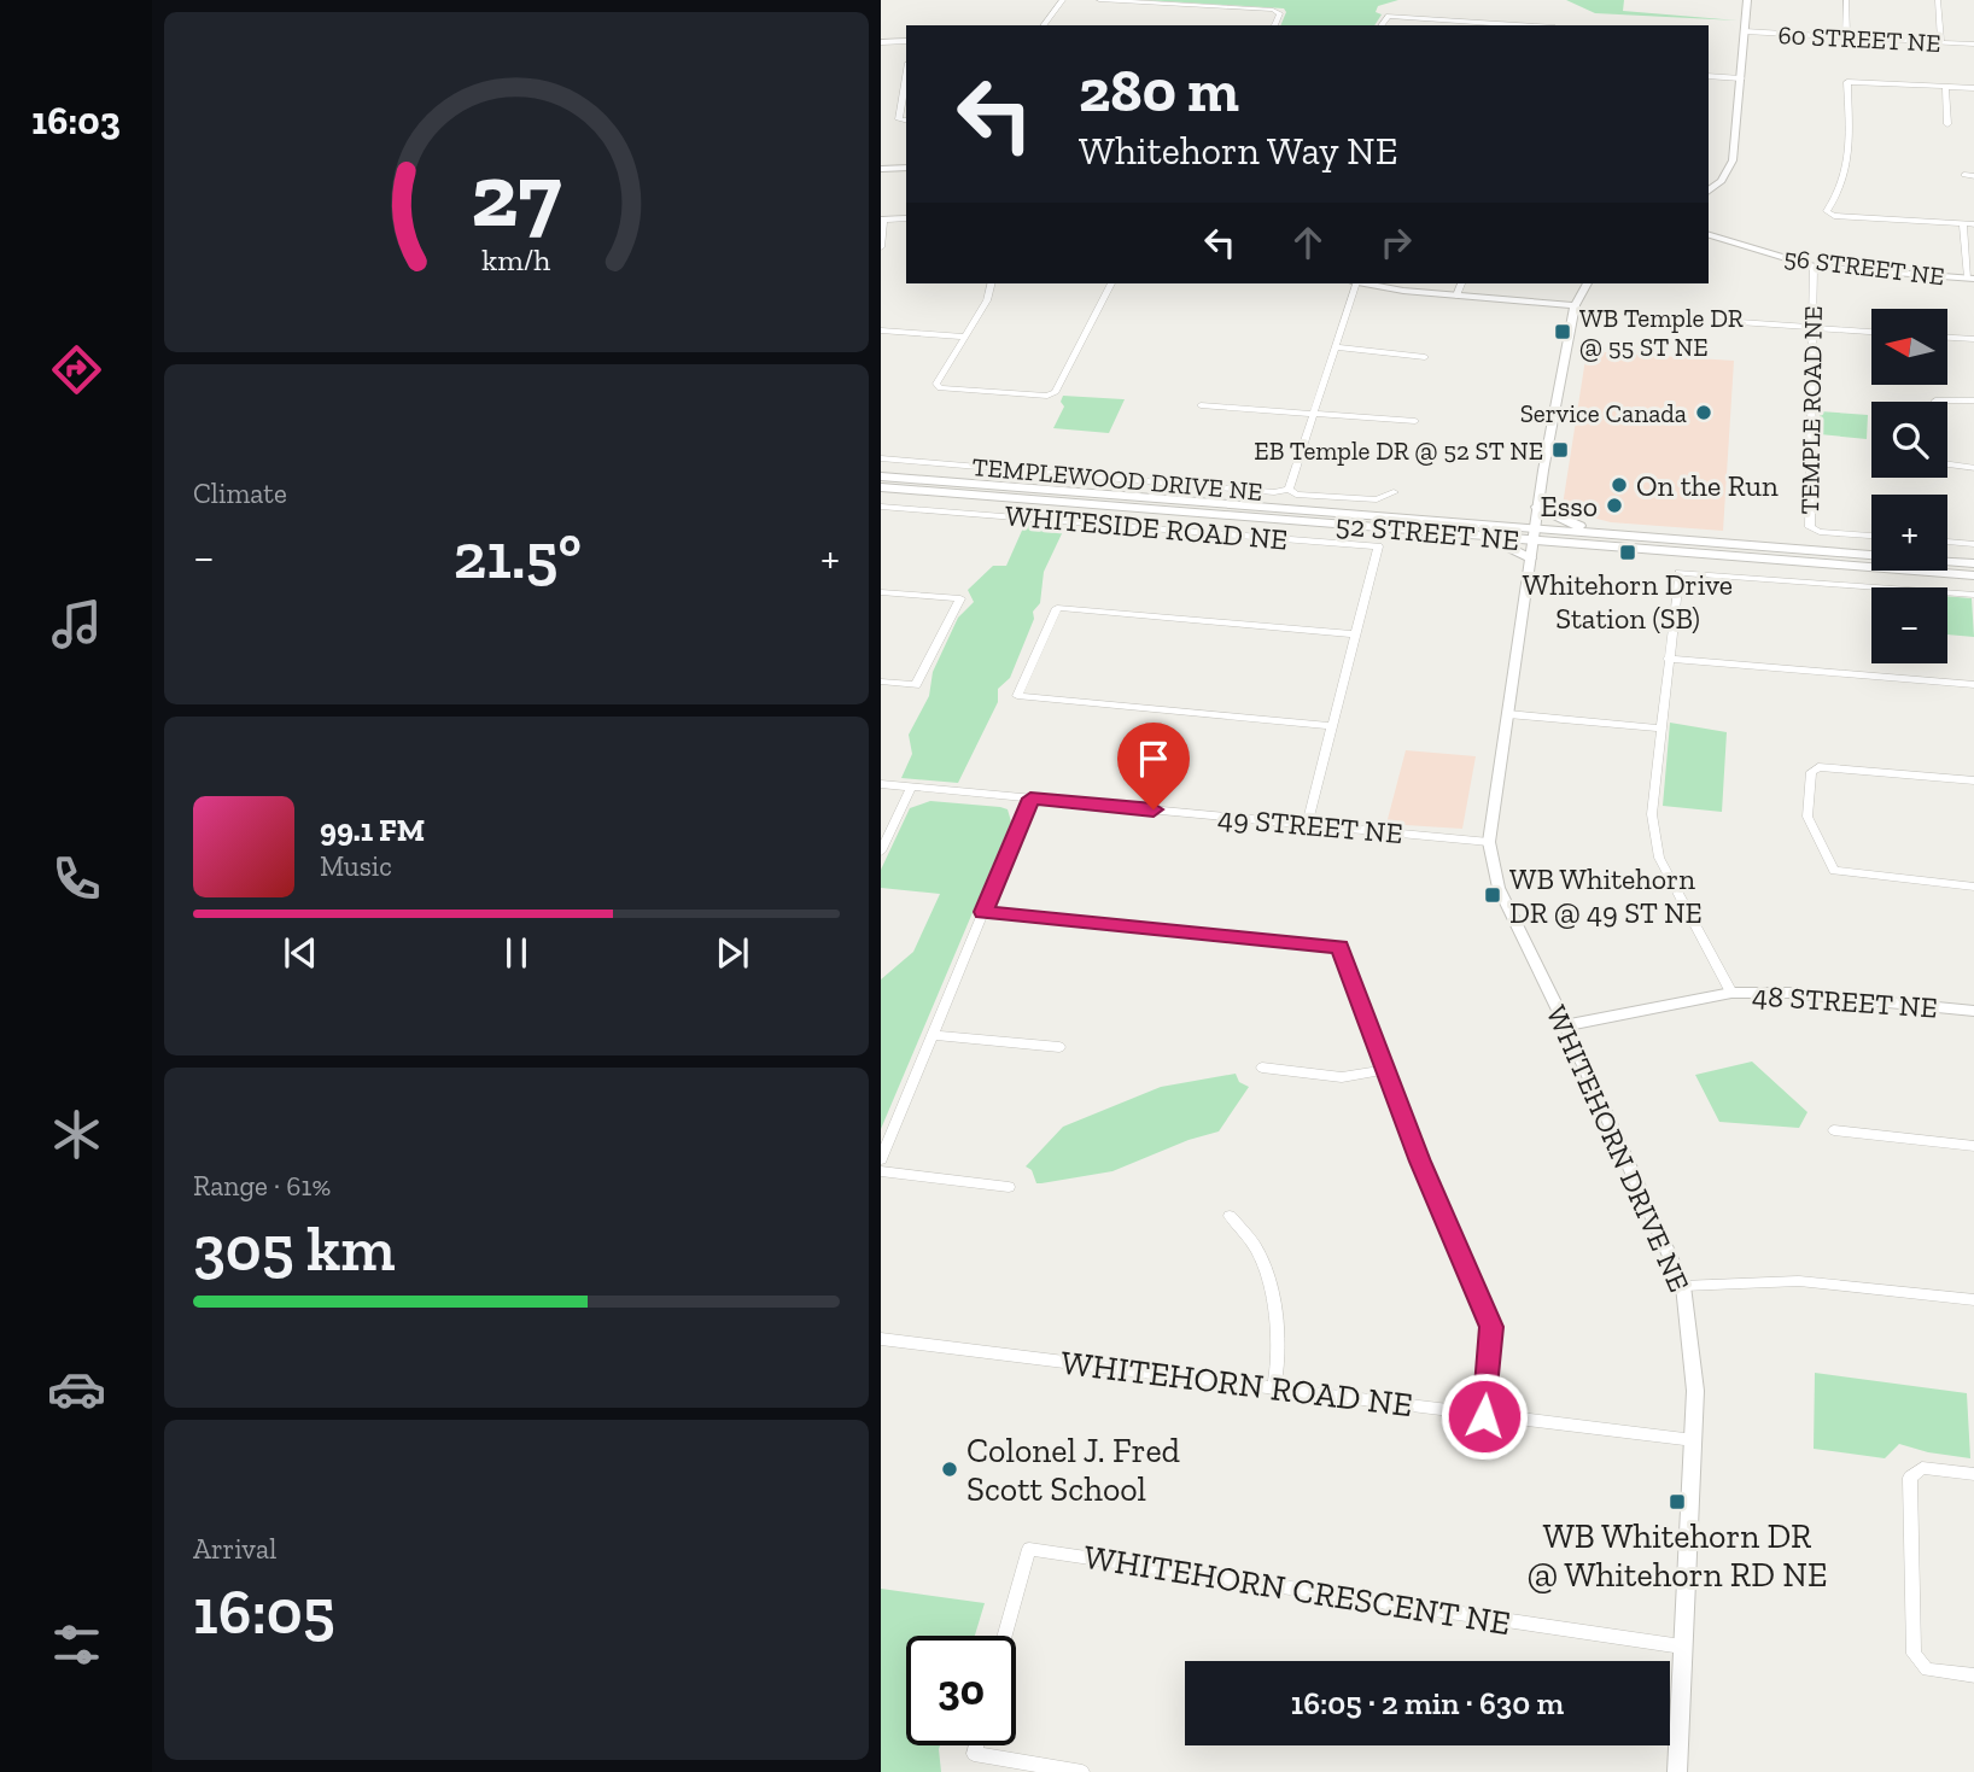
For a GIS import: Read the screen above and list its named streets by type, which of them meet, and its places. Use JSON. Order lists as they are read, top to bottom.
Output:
{
  "streets": {
    "main road": ["52 STREET NE"],
    "street": [
      "60 STREET NE",
      "56 STREET NE",
      "TEMPLE ROAD NE",
      "TEMPLEWOOD DRIVE NE",
      "WHITESIDE ROAD NE",
      "49 STREET NE",
      "48 STREET NE",
      "WHITEHORN DRIVE NE",
      "WHITEHORN ROAD NE",
      "WHITEHORN CRESCENT NE"
    ]
  },
  "crossings": [
    ["56 STREET NE", "TEMPLE ROAD NE"],
    ["WHITESIDE ROAD NE", "49 STREET NE"],
    ["52 STREET NE", "WHITEHORN DRIVE NE"],
    ["49 STREET NE", "WHITEHORN DRIVE NE"],
    ["48 STREET NE", "WHITEHORN DRIVE NE"],
    ["WHITEHORN DRIVE NE", "WHITEHORN ROAD NE"],
    ["WHITEHORN DRIVE NE", "WHITEHORN CRESCENT NE"]
  ],
  "places": {
    "transit": [
      "WB Temple DR @ 55 ST NE",
      "EB Temple DR @ 52 ST NE",
      "Whitehorn Drive Station (SB)",
      "WB Whitehorn DR @ 49 ST NE",
      "WB Whitehorn DR @ Whitehorn RD NE"
    ],
    "other": [
      "Service Canada",
      "On the Run",
      "Esso",
      "Colonel J. Fred Scott School"
    ]
  },
  "north": "left",
  "page": {
    "tabs": "16:03",
    "turn": ["280 m", "Whitehorn Way NE"],
    "map_buttons": ["+", "−"],
    "tile": [
      "Climate",
      ["Range · 61%", "305 km"],
      ["Arrival", "16:05"]
    ],
    "heat": ["−", "21.5°", "+"],
    "song": ["99.1 FM", "Music"],
    "limit": "30",
    "trip": "16:05 · 2 min · 630 m",
    "gauge": ["27", "km/h"]
  }
}
